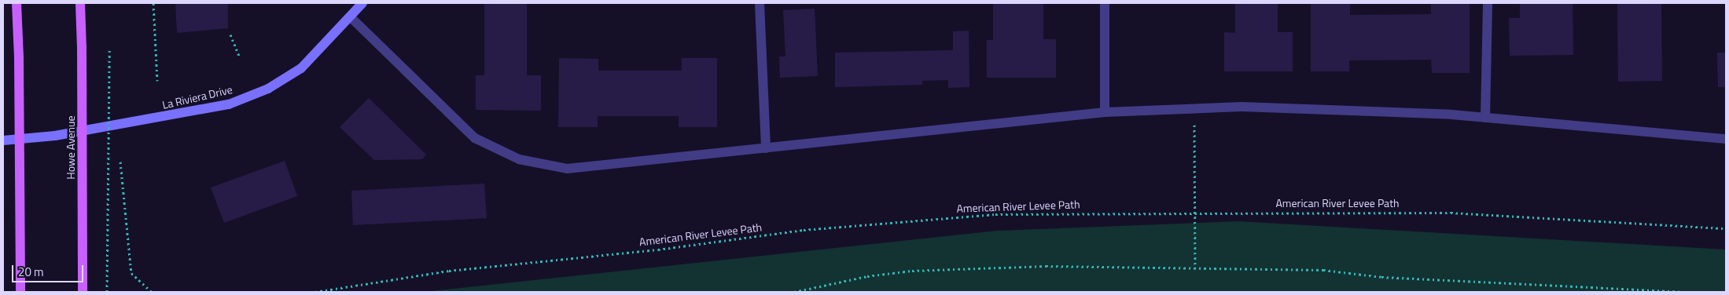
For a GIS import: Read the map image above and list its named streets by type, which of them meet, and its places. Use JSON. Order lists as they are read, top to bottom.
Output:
{
  "streets": {
    "main road": ["Howe Avenue"],
    "street": ["La Riviera Drive"],
    "path": ["American River Levee Path"]
  },
  "scale_bar": "20 m"
}
